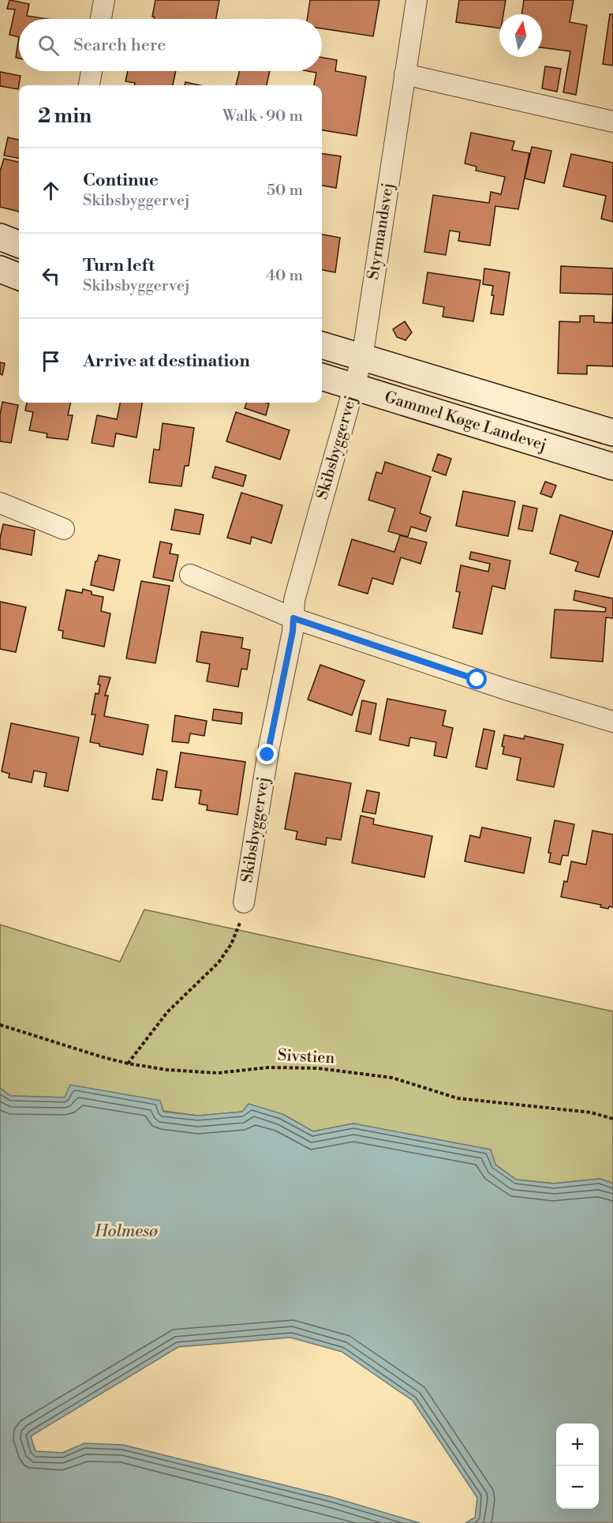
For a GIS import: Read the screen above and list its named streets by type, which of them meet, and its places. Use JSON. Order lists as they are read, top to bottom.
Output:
{
  "streets": {
    "main road": ["Gammel Køge Landevej"],
    "street": ["Styrmandsvej", "Skibsbyggervej"],
    "path": ["Sivstien"]
  },
  "crossings": [
    ["Styrmandsvej", "Gammel Køge Landevej"],
    ["Styrmandsvej", "Skibsbyggervej"],
    ["Gammel Køge Landevej", "Skibsbyggervej"]
  ],
  "water": ["Holmesø"],
  "north": "top",
  "page": {
    "search": "Search here",
    "heading": ["2 min", "Walk · 90 m"],
    "list": [
      ["Continue", "Skibsbyggervej", "50 m"],
      ["Turn left", "Skibsbyggervej", "40 m"],
      "Arrive at destination"
    ],
    "map_buttons": ["+", "−"]
  }
}
